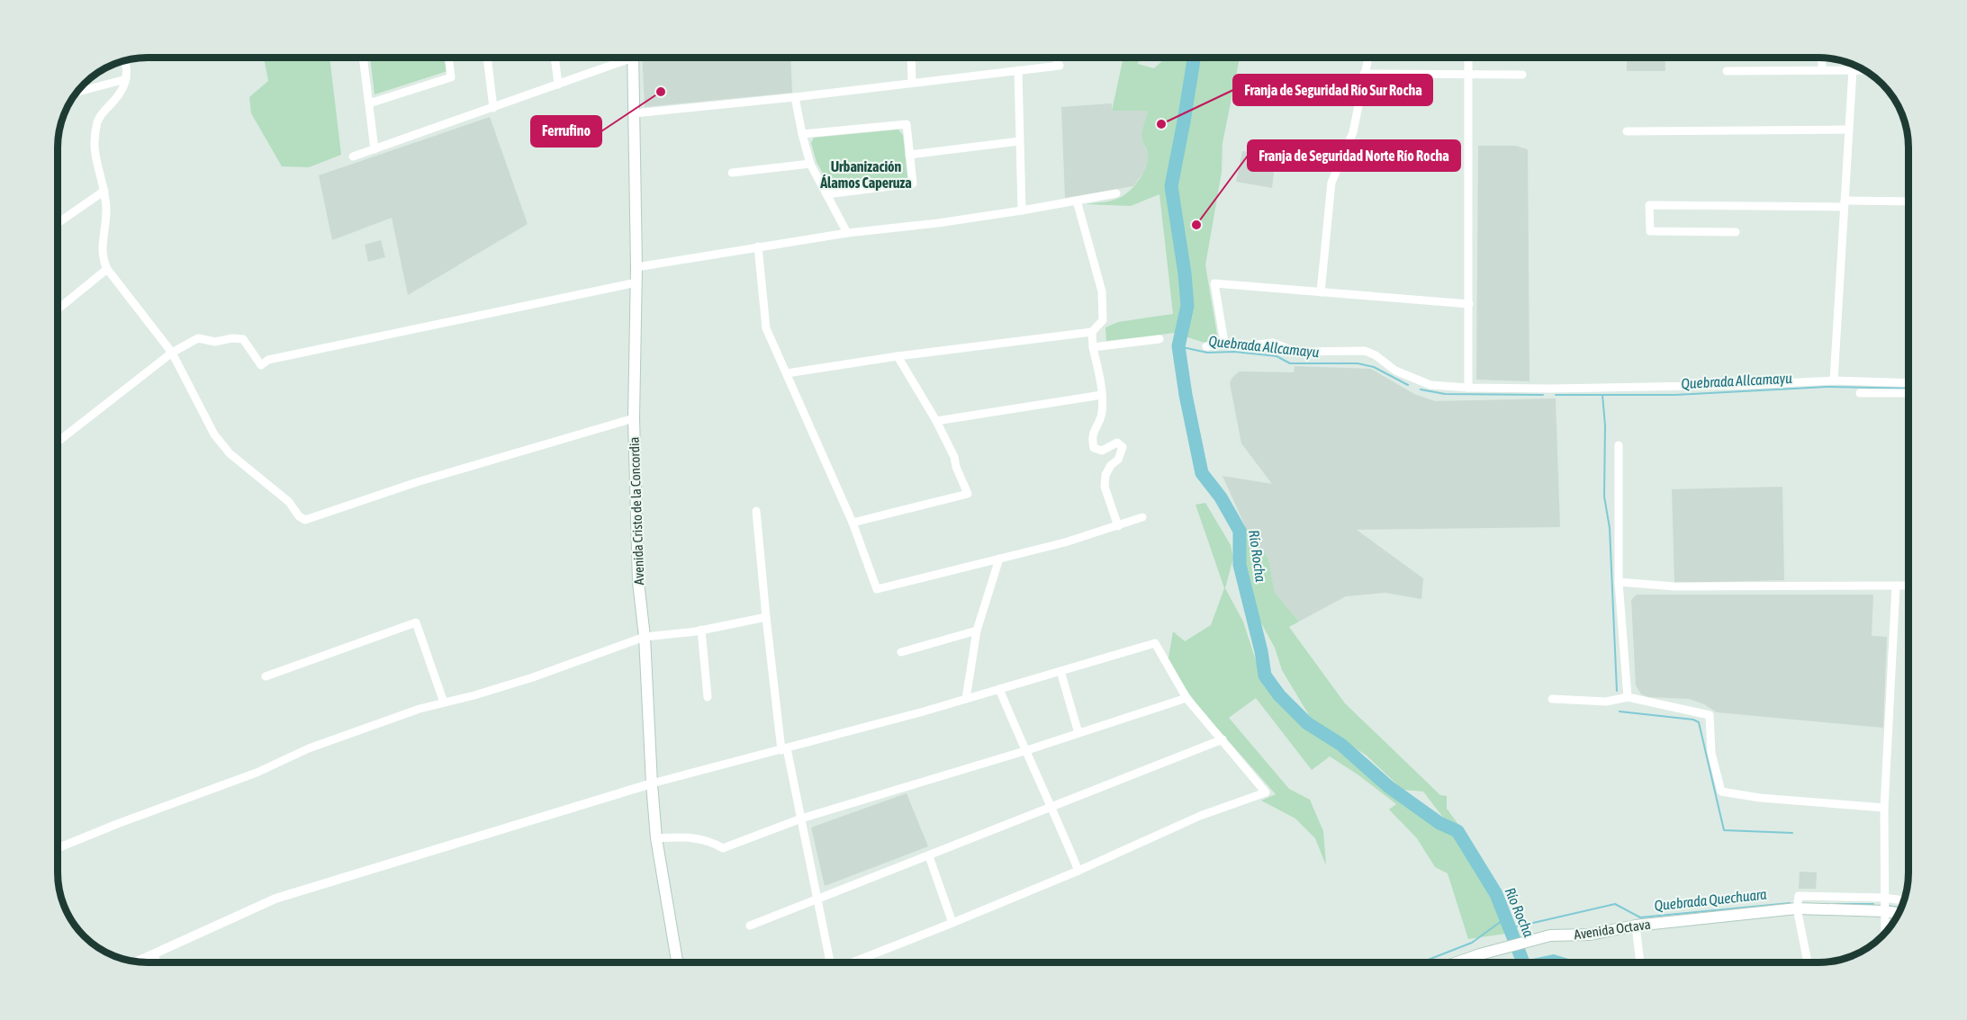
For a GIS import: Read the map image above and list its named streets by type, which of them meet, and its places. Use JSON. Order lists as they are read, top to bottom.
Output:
{
  "streets": {
    "main road": ["Avenida Cristo de la Concordia", "Avenida Octava"]
  },
  "districts": ["Urbanización Álamos Caperuza"],
  "water": ["Quebrada Allcamayu", "Río Rocha", "Quebrada Quechuara"],
  "places": ["Ferrufino", "Franja de Seguridad Río Sur Rocha", "Franja de Seguridad Norte Río Rocha"]
}
